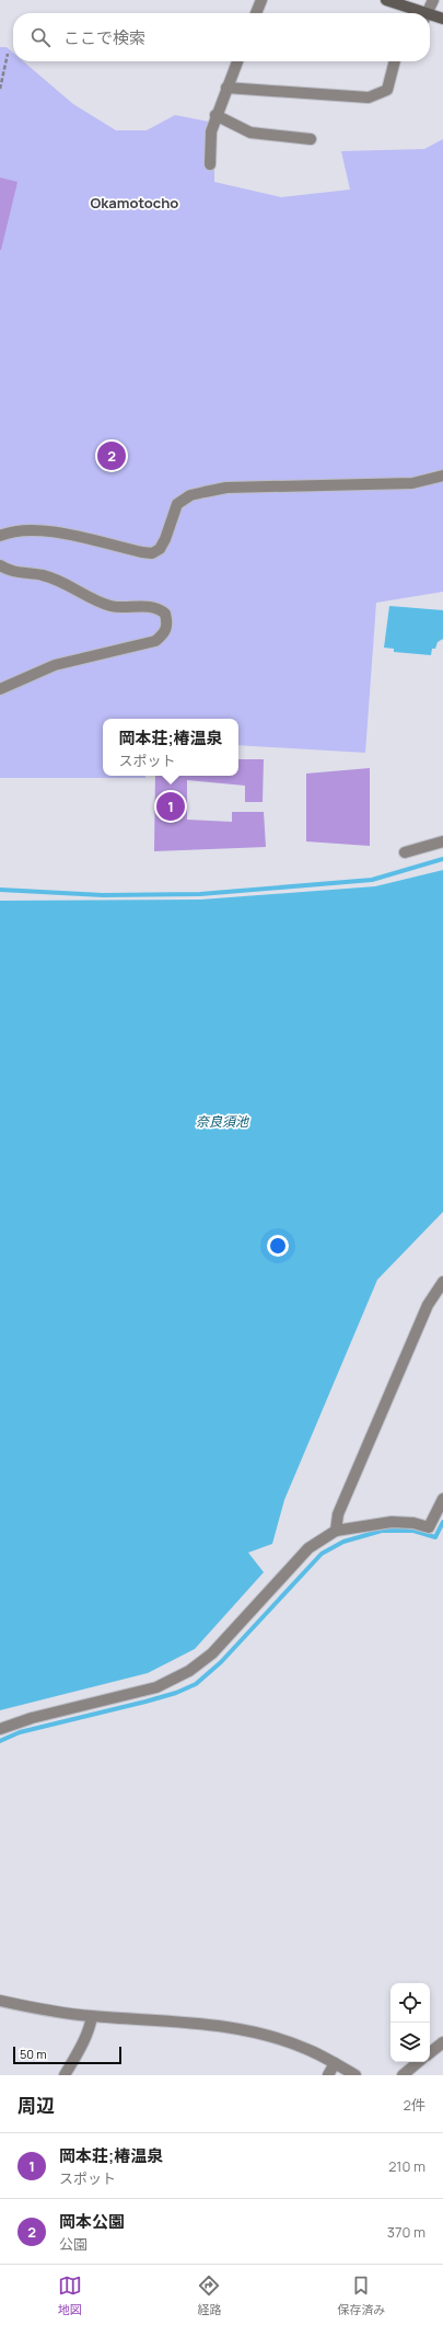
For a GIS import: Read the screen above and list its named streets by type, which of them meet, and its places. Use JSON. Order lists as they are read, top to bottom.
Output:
{
  "districts": ["Okamotocho"],
  "water": ["奈良須池"],
  "scale_bar": "50 m",
  "page": {
    "search": "ここで検索",
    "pins": ["2", "1"],
    "popup": ["岡本荘;椿温泉", "スポット"],
    "scale": "50 m",
    "heading": ["周辺", "2件"],
    "list": [
      {
        "mark": "1",
        "name": "岡本荘;椿温泉",
        "note": "スポット",
        "value": "210 m"
      },
      {
        "mark": "2",
        "name": "岡本公園",
        "note": "公園",
        "value": "370 m"
      }
    ],
    "nav": ["地図", "経路", "保存済み"]
  }
}
